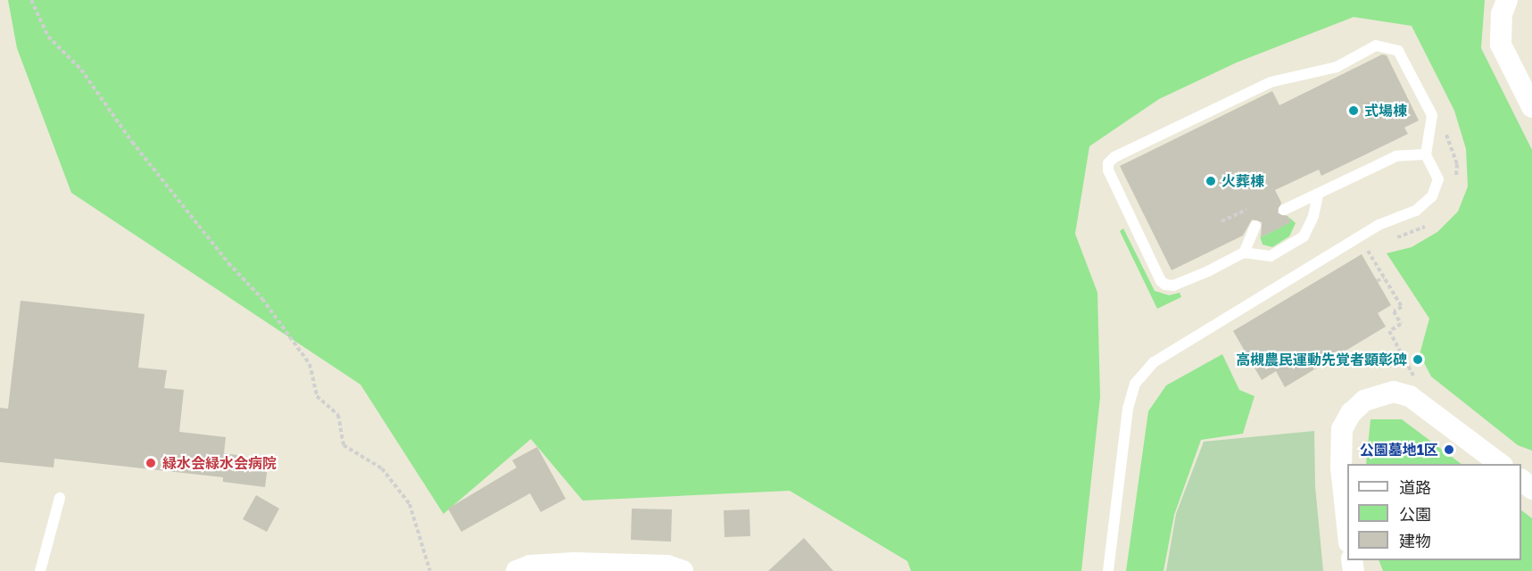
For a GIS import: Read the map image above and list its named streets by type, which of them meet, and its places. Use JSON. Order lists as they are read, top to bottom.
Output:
{
  "places": [
    "式場棟",
    "火葬棟",
    "高槻農民運動先覚者顕彰碑",
    "公園墓地1区",
    "緑水会緑水会病院"
  ],
  "legend": ["道路", "公園", "建物"]
}
